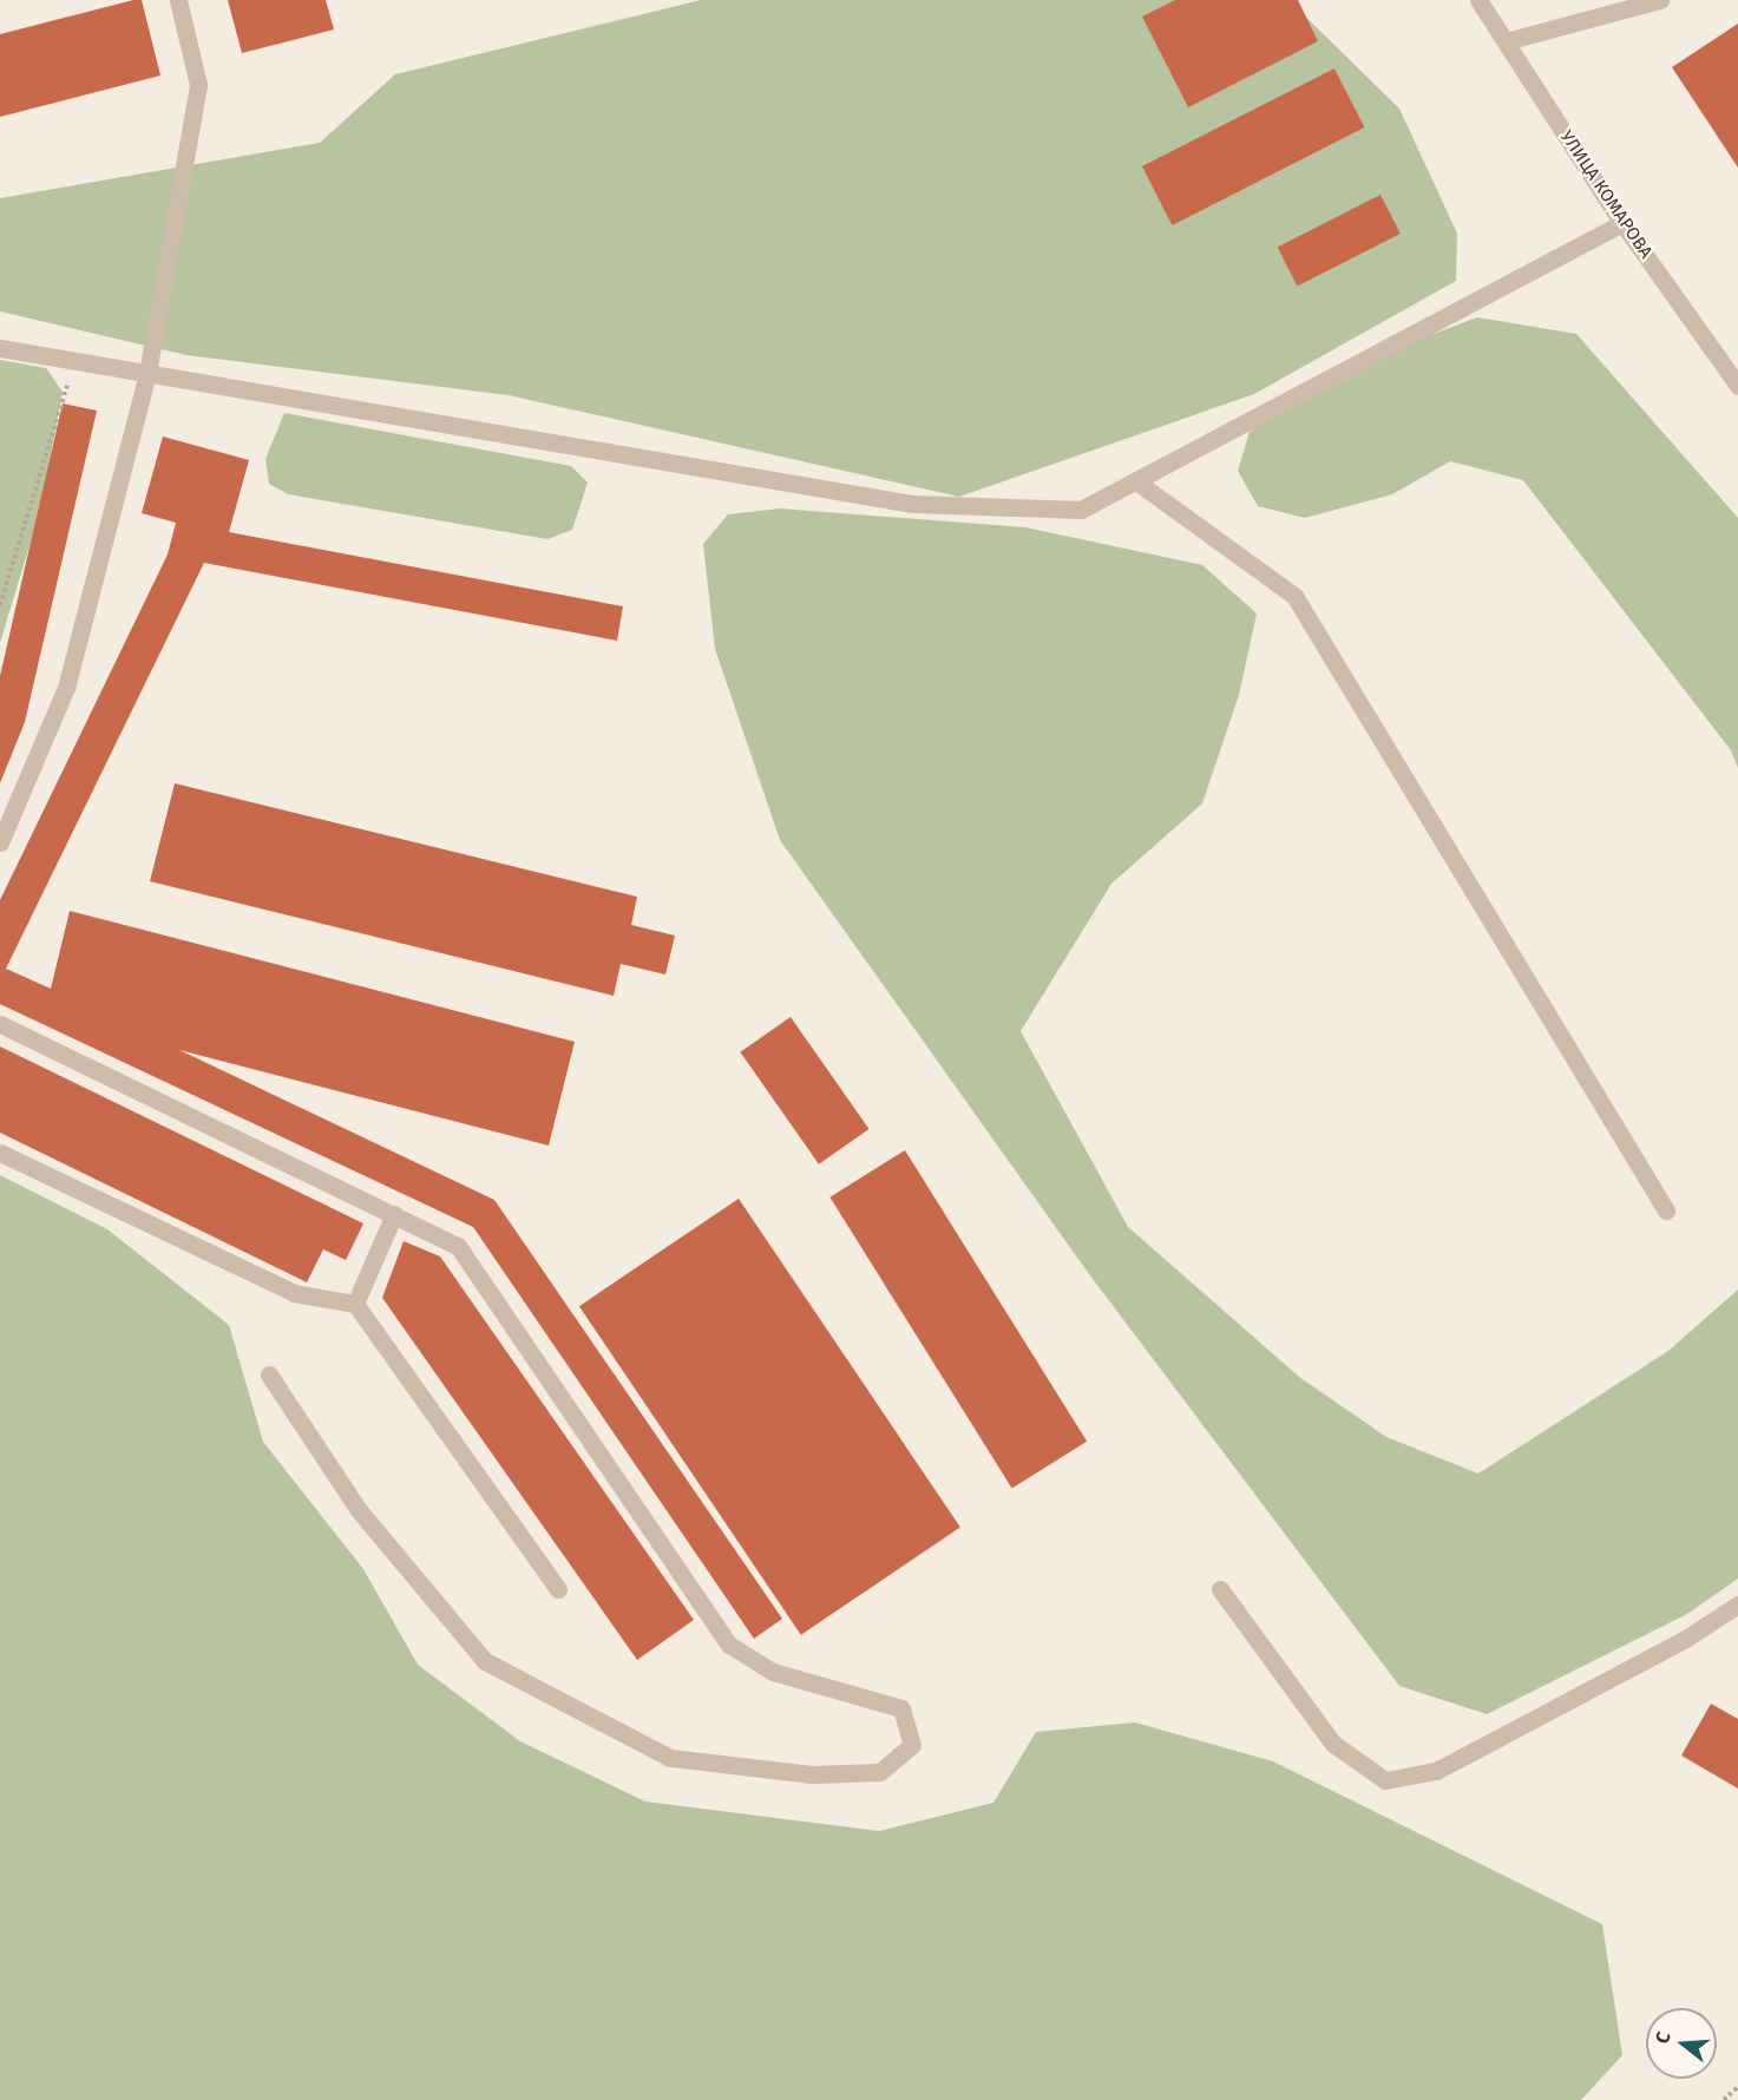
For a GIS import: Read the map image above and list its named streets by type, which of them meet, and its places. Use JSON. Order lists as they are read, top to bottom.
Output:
{
  "streets": {
    "street": ["УЛИЦА КОМАРОВА"]
  },
  "north": "left"
}
